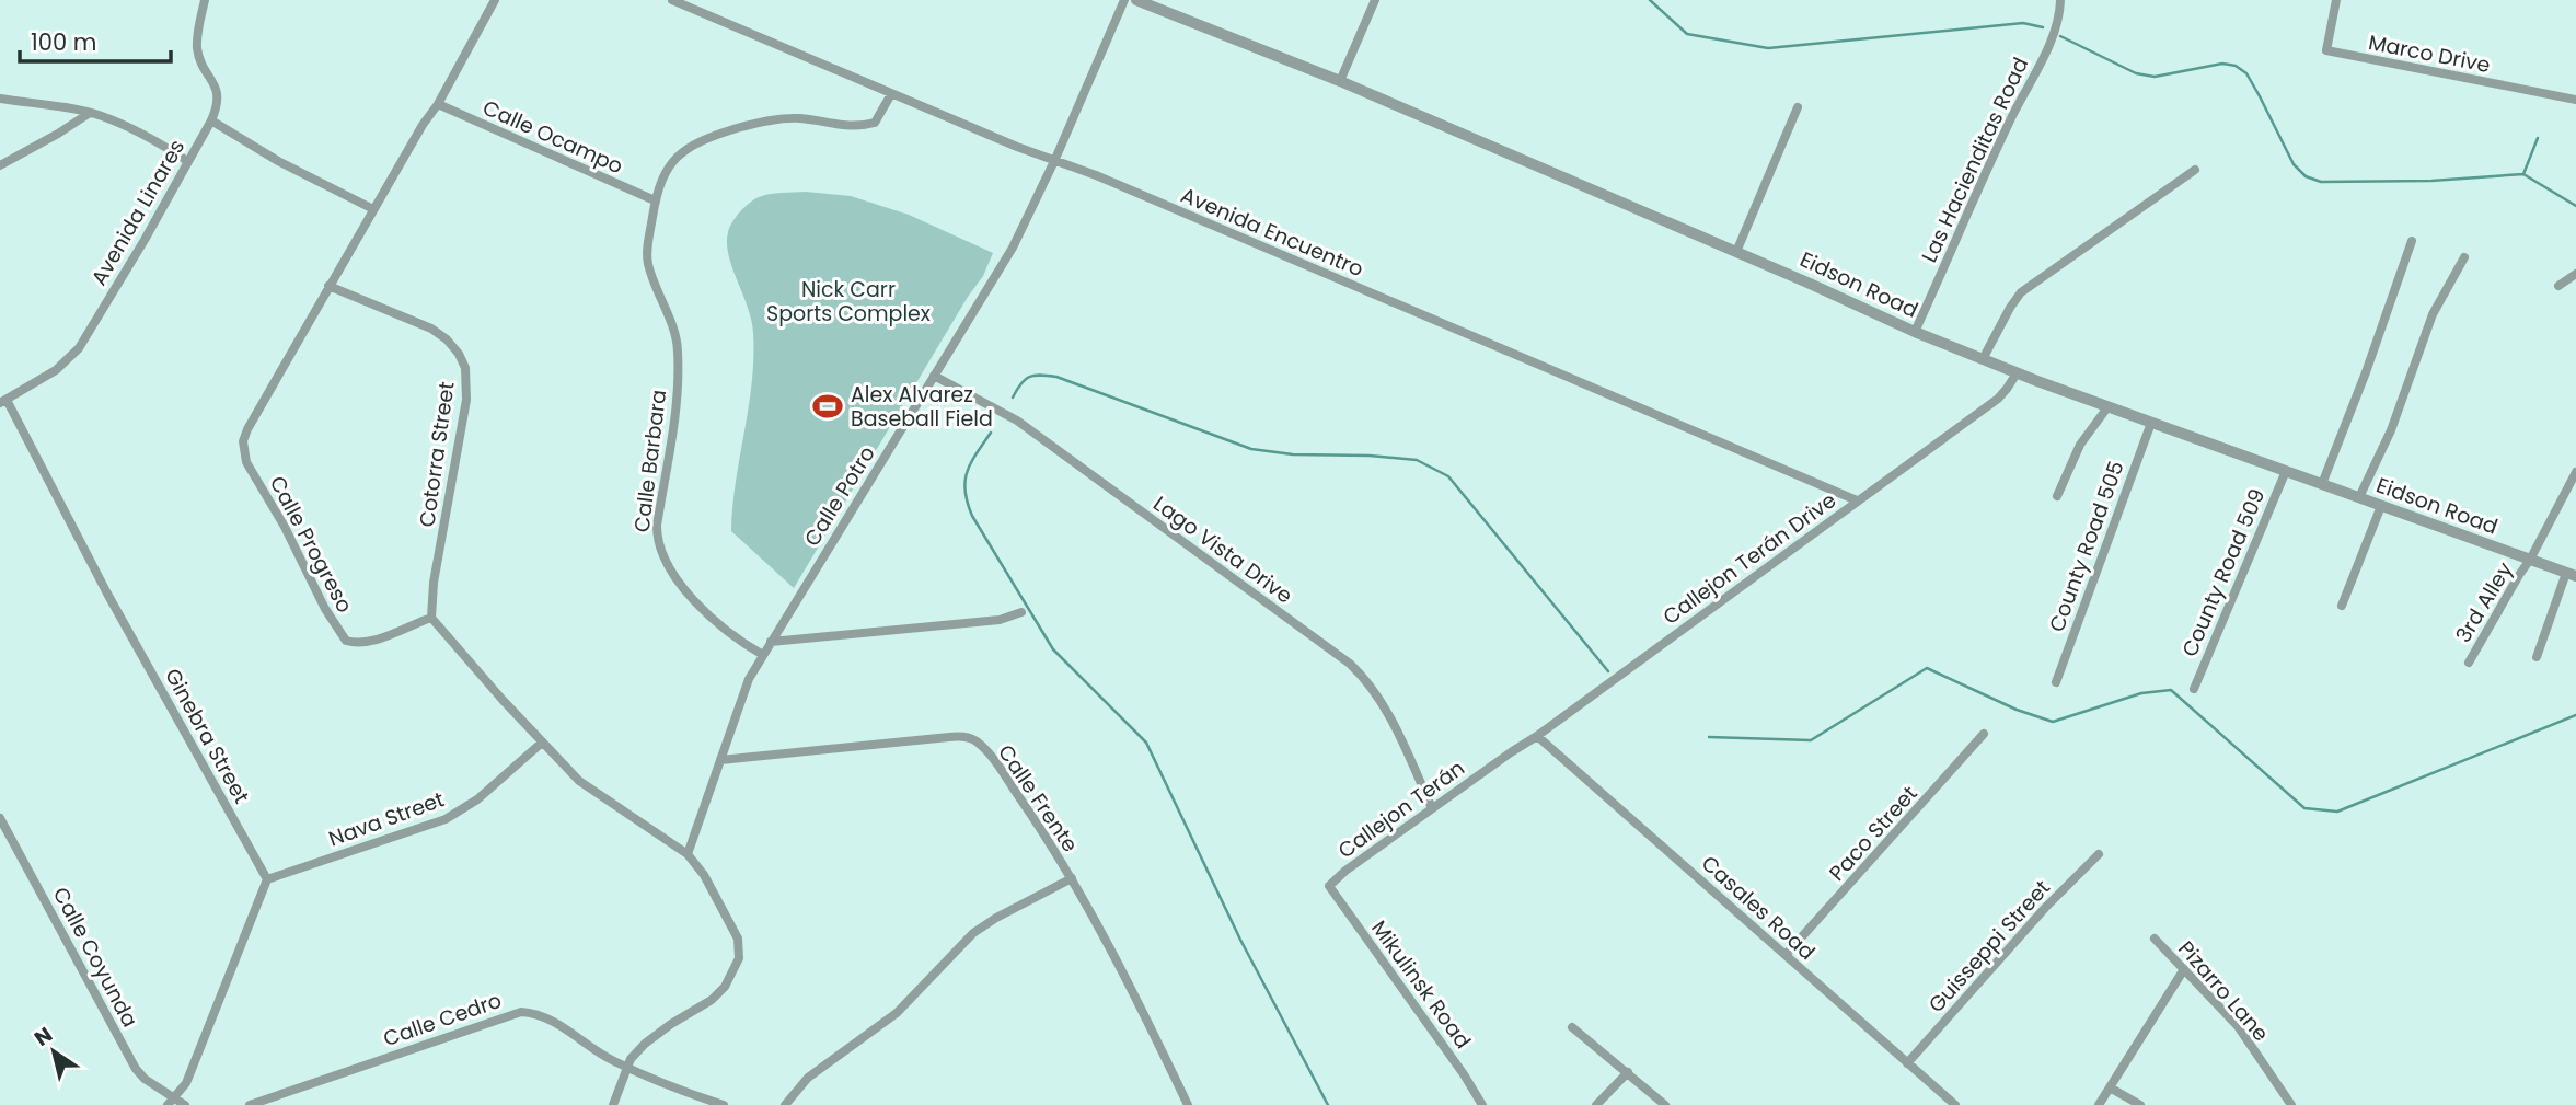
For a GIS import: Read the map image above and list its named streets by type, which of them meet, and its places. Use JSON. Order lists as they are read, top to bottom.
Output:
{
  "streets": {
    "street": [
      "Marco Drive",
      "Calle Ocampo",
      "Las Hacienditas Road",
      "Avenida Linares",
      "Avenida Encuentro",
      "Eidson Road",
      "Cotorra Street",
      "Calle Barbara",
      "Calle Potro",
      "Calle Progreso",
      "County Road 505",
      "Lago Vista Drive",
      "Callejon Terán Drive",
      "County Road 509",
      "3rd Alley",
      "Ginebra Street",
      "Calle Frente",
      "Callejon Terán",
      "Nava Street",
      "Paco Street",
      "Casales Road",
      "Guisseppi Street",
      "Calle Coyunda",
      "Mikulinsk Road",
      "Pizarro Lane",
      "Calle Cedro"
    ]
  },
  "crossings": [
    ["Calle Ocampo", "Calle Barbara"],
    ["Calle Ocampo", "Calle Progreso"],
    ["Las Hacienditas Road", "Eidson Road"],
    ["Avenida Linares", "Ginebra Street"],
    ["Avenida Encuentro", "Calle Barbara"],
    ["Avenida Encuentro", "Calle Potro"],
    ["Avenida Encuentro", "Callejon Terán Drive"],
    ["Eidson Road", "County Road 505"],
    ["Eidson Road", "Callejon Terán Drive"],
    ["Eidson Road", "County Road 509"],
    ["Eidson Road", "3rd Alley"],
    ["Cotorra Street", "Calle Progreso"],
    ["Calle Barbara", "Calle Potro"],
    ["Calle Potro", "Lago Vista Drive"],
    ["Calle Potro", "Calle Frente"],
    ["Lago Vista Drive", "Callejon Terán"],
    ["Callejon Terán Drive", "Callejon Terán"],
    ["Callejon Terán Drive", "Casales Road"],
    ["Ginebra Street", "Nava Street"],
    ["Callejon Terán", "Mikulinsk Road"],
    ["Paco Street", "Casales Road"],
    ["Casales Road", "Guisseppi Street"]
  ],
  "parks": ["Nick Carr Sports Complex"],
  "places": {
    "sports": ["Alex Alvarez Baseball Field"]
  },
  "scale_bar": "100 m",
  "north": "top left"
}
